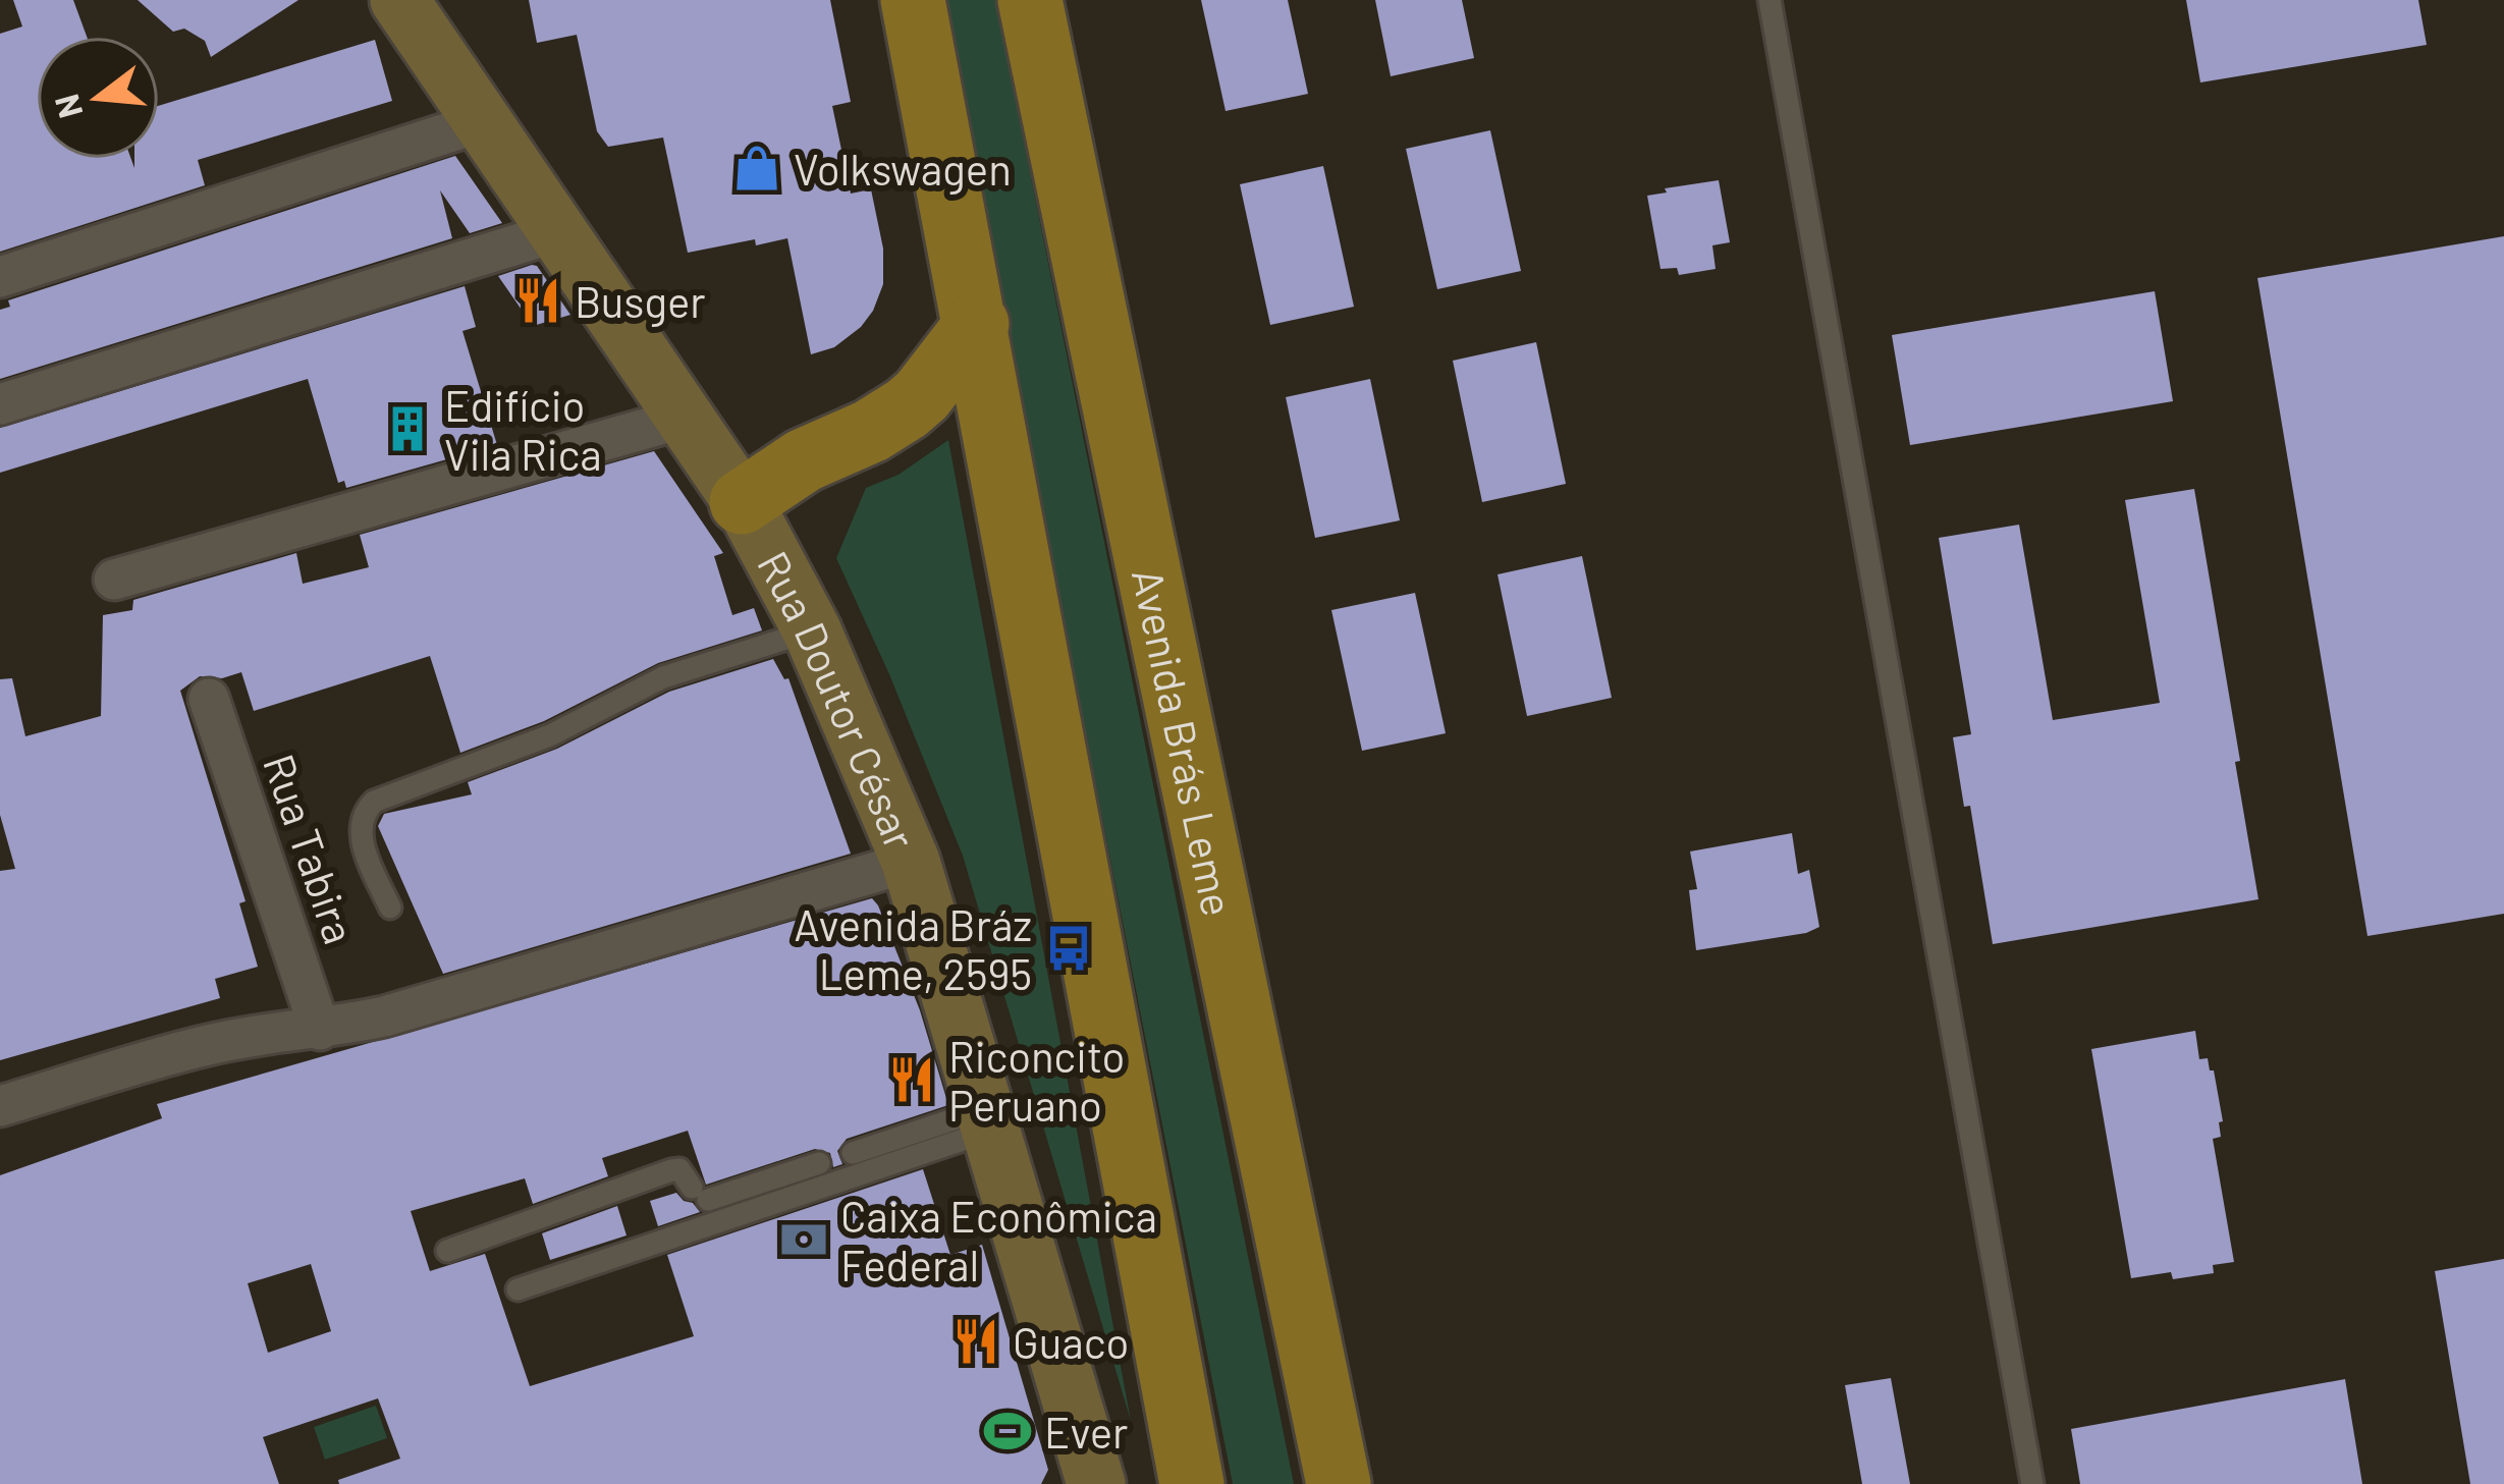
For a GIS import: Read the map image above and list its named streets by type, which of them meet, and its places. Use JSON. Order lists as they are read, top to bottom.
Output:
{
  "streets": {
    "main road": ["Avenida Brás Leme"],
    "street": ["Rua Doutor César", "Rua Tabira"]
  },
  "places": {
    "shop": ["Volkswagen"],
    "restaurant": ["Busger", "Riconcito Peruano", "Guaco"],
    "building": ["Edifício Vila Rica"],
    "bus stop": ["Avenida Bráz Leme, 2595"],
    "bank": ["Caixa Econômica Federal"],
    "sports": ["Ever"]
  },
  "north": "left"
}
